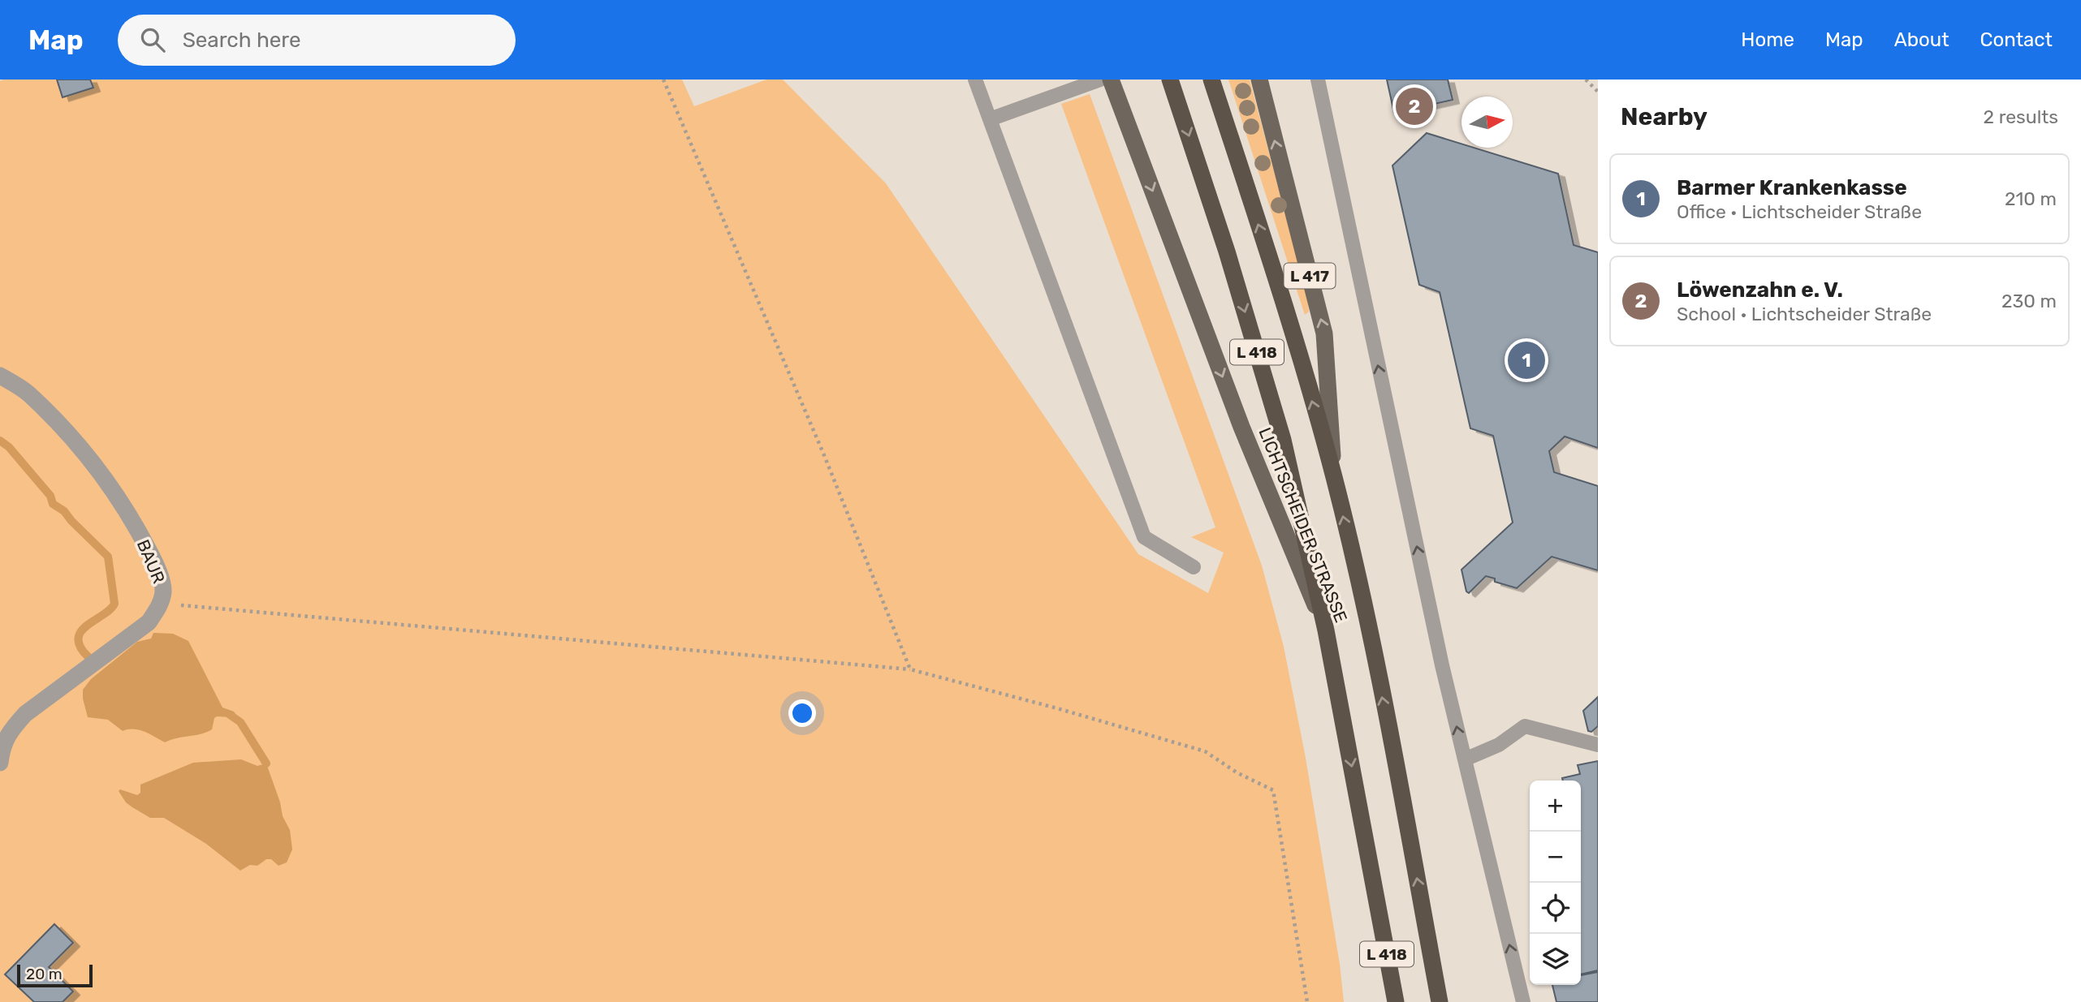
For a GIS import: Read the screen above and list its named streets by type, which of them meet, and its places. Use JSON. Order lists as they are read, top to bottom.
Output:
{
  "streets": {
    "highway": ["L 418", "LICHTSCHEIDER STRASSE"],
    "main road": ["L 417"],
    "street": ["BAUR"]
  },
  "crossings": [
    ["L 418", "LICHTSCHEIDER STRASSE"]
  ],
  "scale_bar": "20 m",
  "north": "right",
  "page": {
    "header": "Map",
    "search": "Search here",
    "nav": [
      "Home",
      "Map",
      "About",
      "Contact"
    ],
    "heading": ["Nearby", "2 results"],
    "pins": ["2", "1"],
    "list": [
      {
        "mark": "1",
        "name": "Barmer Krankenkasse",
        "note": "Office · Lichtscheider Straße",
        "value": "210 m"
      },
      {
        "mark": "2",
        "name": "Löwenzahn e. V.",
        "note": "School · Lichtscheider Straße",
        "value": "230 m"
      }
    ],
    "map_buttons": ["+", "−"],
    "scale": "20 m"
  }
}
